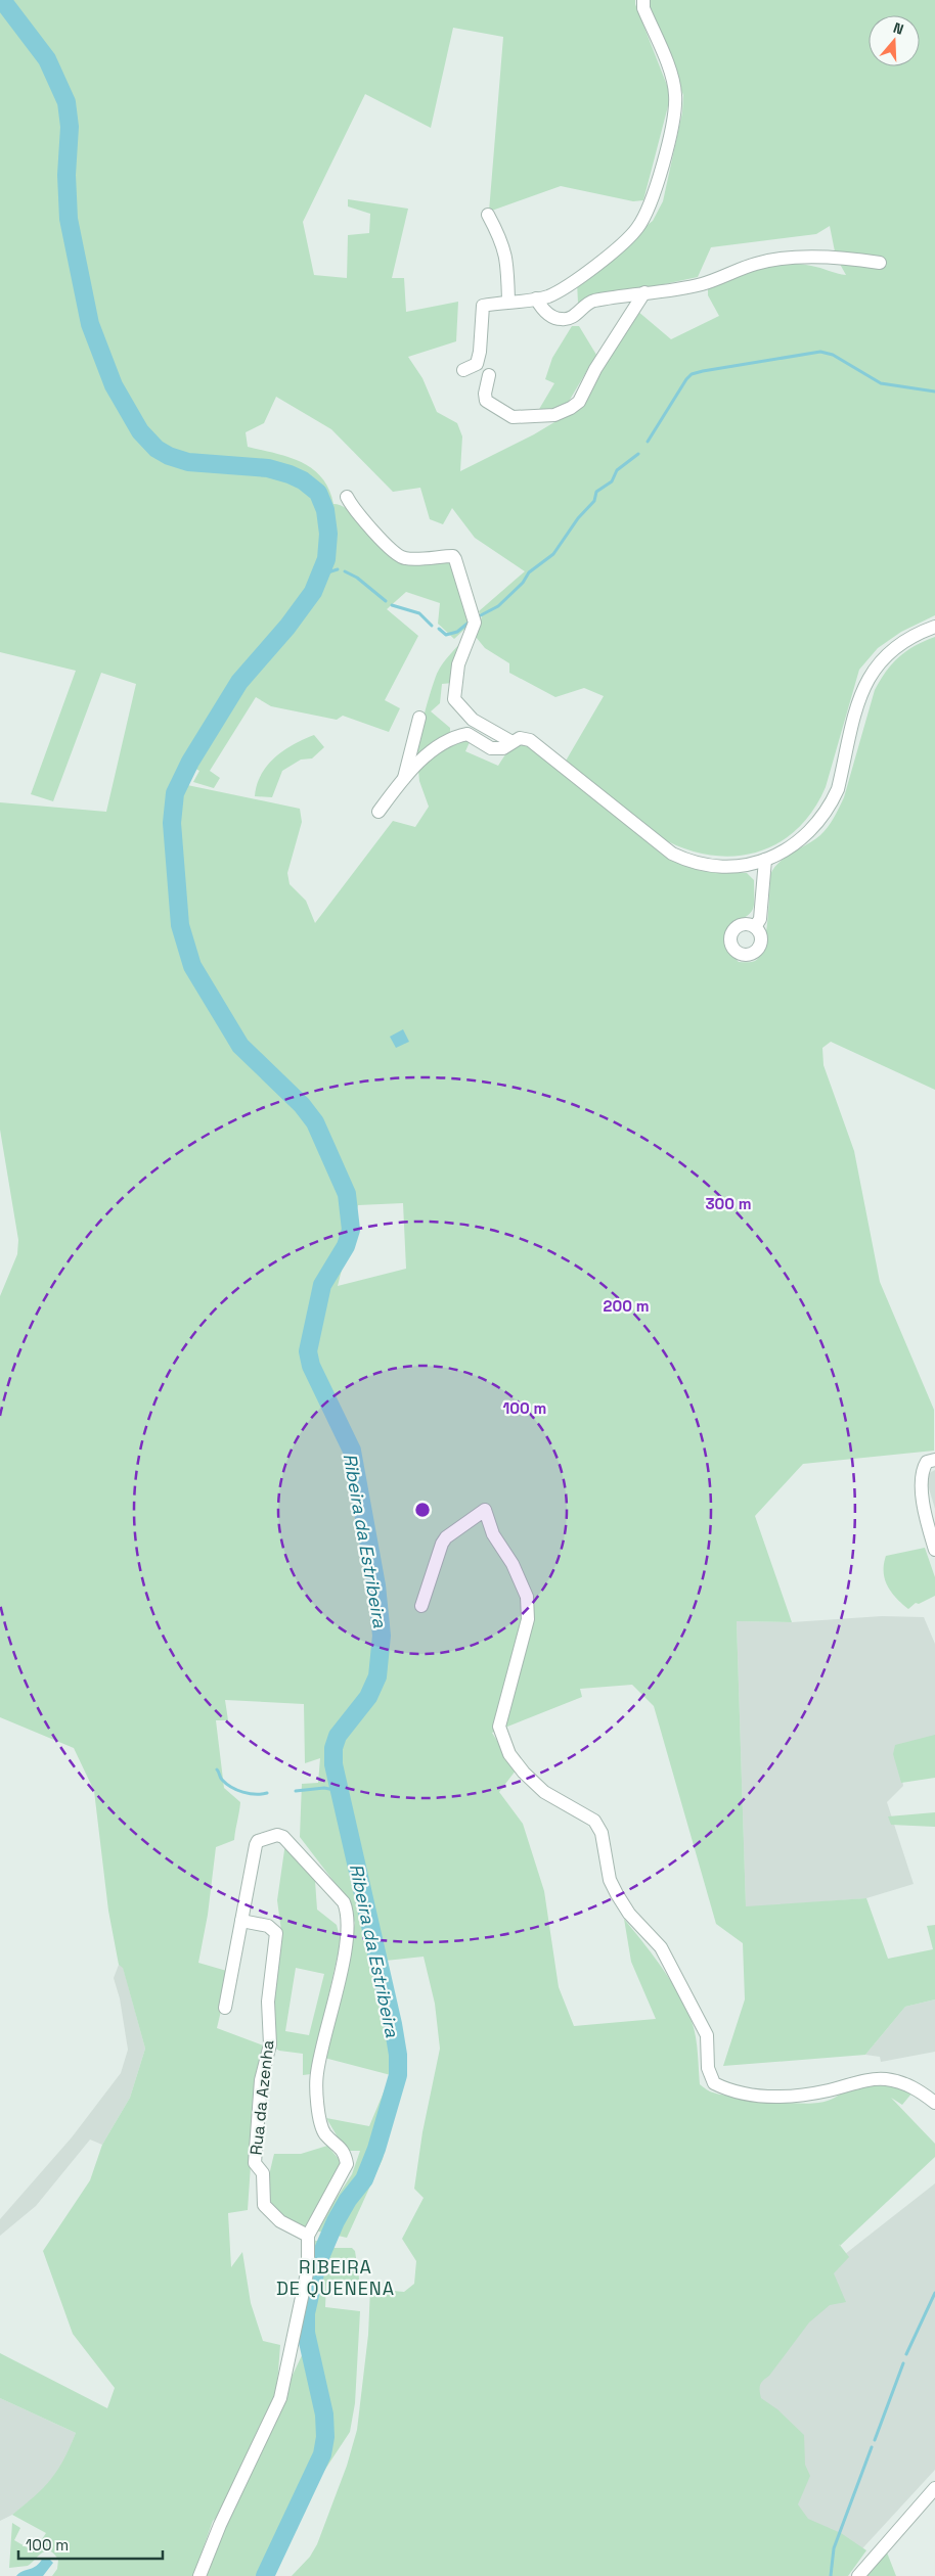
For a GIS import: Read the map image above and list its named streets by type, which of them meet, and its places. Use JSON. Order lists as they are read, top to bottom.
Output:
{
  "streets": {
    "street": ["Rua da Azenha"]
  },
  "districts": ["RIBEIRA DE QUENENA"],
  "water": ["Ribeira da Estribeira"],
  "scale_bar": "100 m",
  "north": "top",
  "rings": ["300 m", "200 m", "100 m"]
}
